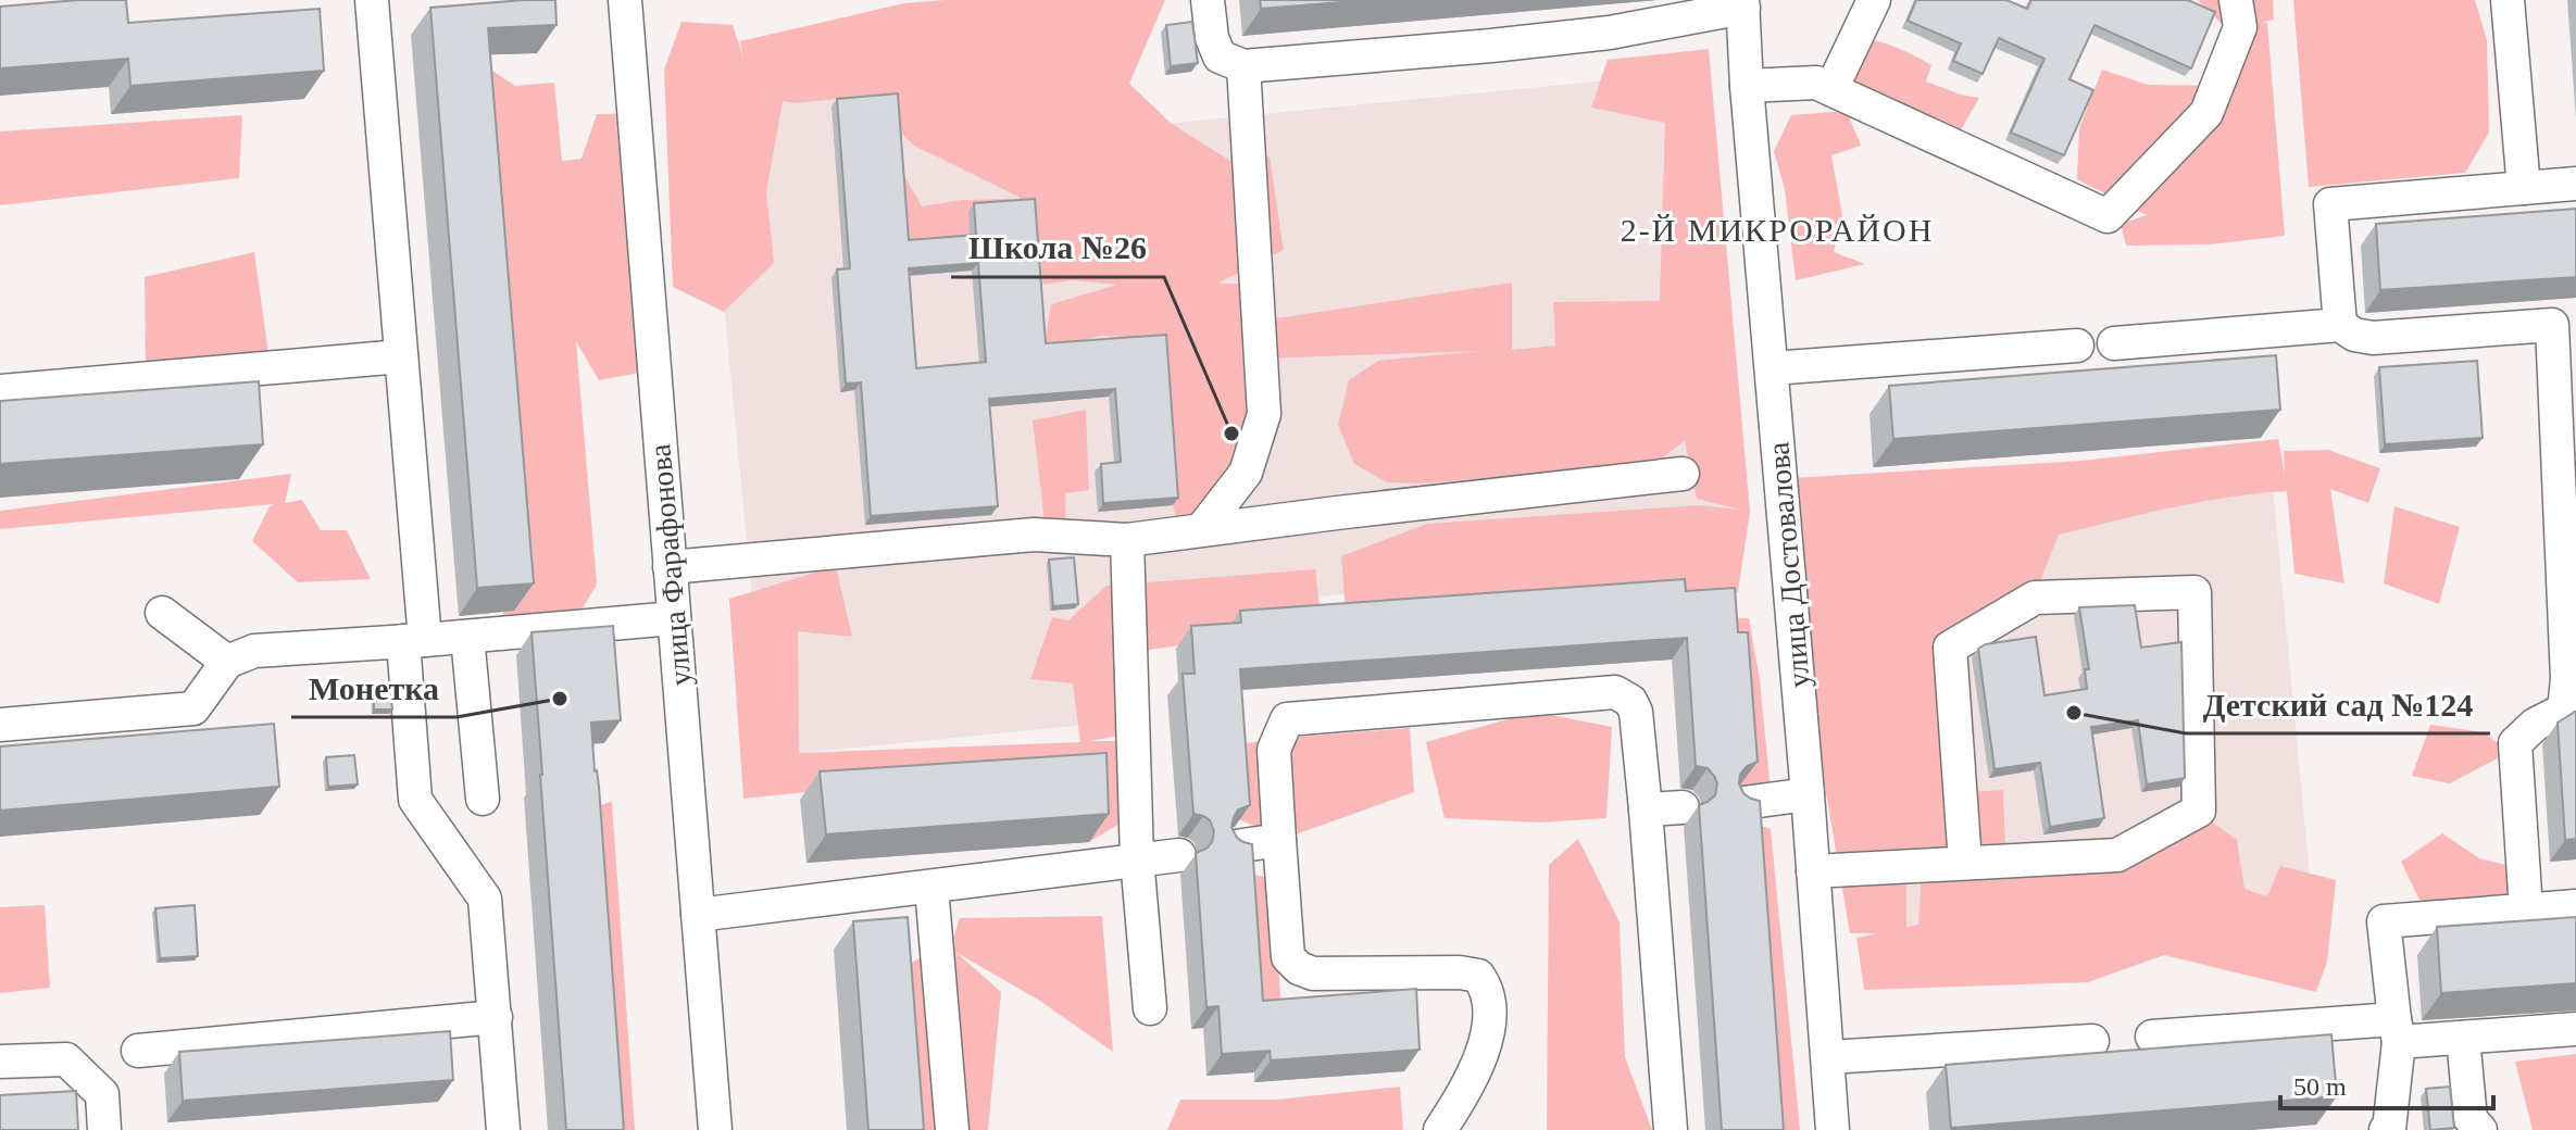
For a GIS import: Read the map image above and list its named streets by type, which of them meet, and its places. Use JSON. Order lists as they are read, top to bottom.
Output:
{
  "streets": {
    "street": ["улица Фарафонова", "улица Достовалова"]
  },
  "districts": ["2-Й МИКРОРАЙОН"],
  "places": ["Школа №26", "Монетка", "Детский сад №124"],
  "scale_bar": "50 m"
}
